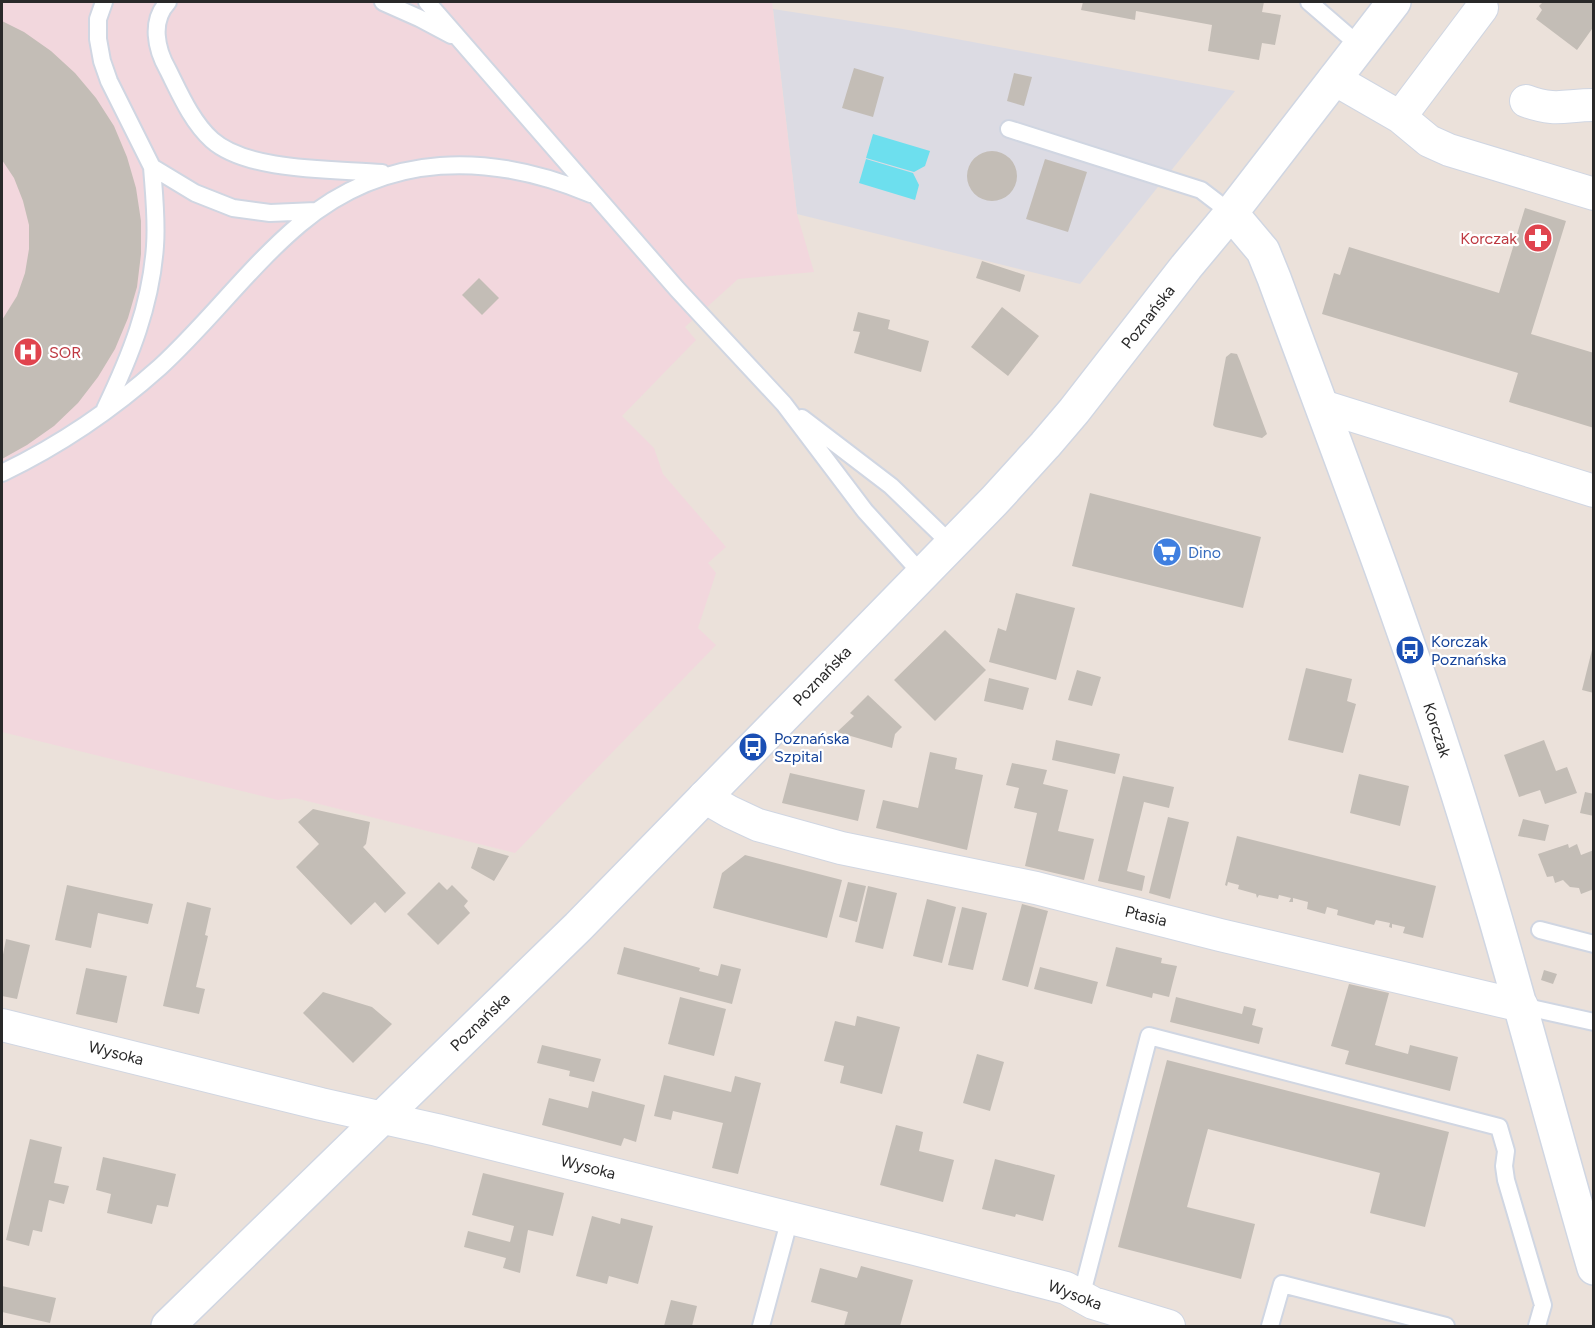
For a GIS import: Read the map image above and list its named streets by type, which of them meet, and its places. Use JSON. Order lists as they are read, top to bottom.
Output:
{
  "streets": {
    "street": [
      "Poznańska",
      "Korczak",
      "Ptasia",
      "Wysoka"
    ]
  },
  "crossings": [
    ["Poznańska", "Korczak"],
    ["Poznańska", "Ptasia"],
    ["Poznańska", "Wysoka"],
    ["Korczak", "Ptasia"]
  ],
  "places": {
    "pharmacy": ["Korczak"],
    "hospital": ["SOR"],
    "supermarket": ["Dino"],
    "bus stop": ["Korczak Poznańska", "Poznańska Szpital"]
  }
}
